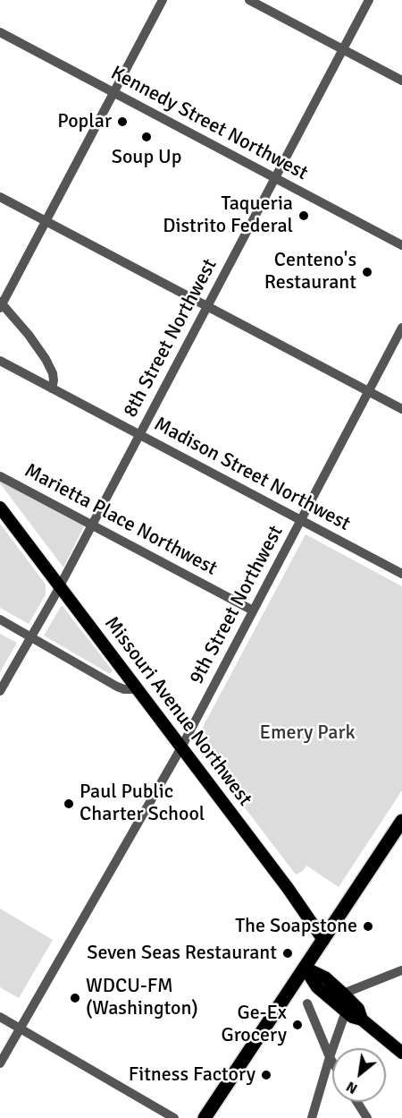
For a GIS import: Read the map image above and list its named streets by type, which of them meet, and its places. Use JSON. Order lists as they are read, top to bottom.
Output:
{
  "streets": {
    "main road": ["Missouri Avenue Northwest"],
    "street": [
      "Kennedy Street Northwest",
      "8th Street Northwest",
      "Madison Street Northwest",
      "Marietta Place Northwest",
      "9th Street Northwest"
    ]
  },
  "crossings": [
    ["Kennedy Street Northwest", "8th Street Northwest"],
    ["8th Street Northwest", "Madison Street Northwest"],
    ["8th Street Northwest", "Marietta Place Northwest"],
    ["8th Street Northwest", "Missouri Avenue Northwest"],
    ["Madison Street Northwest", "9th Street Northwest"],
    ["Marietta Place Northwest", "9th Street Northwest"],
    ["9th Street Northwest", "Missouri Avenue Northwest"]
  ],
  "parks": ["Emery Park"],
  "places": [
    "Poplar",
    "Soup Up",
    "Taqueria Distrito Federal",
    "Centeno's Restaurant",
    "Paul Public Charter School",
    "The Soapstone",
    "Seven Seas Restaurant",
    "WDCU-FM (Washington)",
    "Ge-Ex Grocery",
    "Fitness Factory"
  ],
  "north": "bottom left"
}
